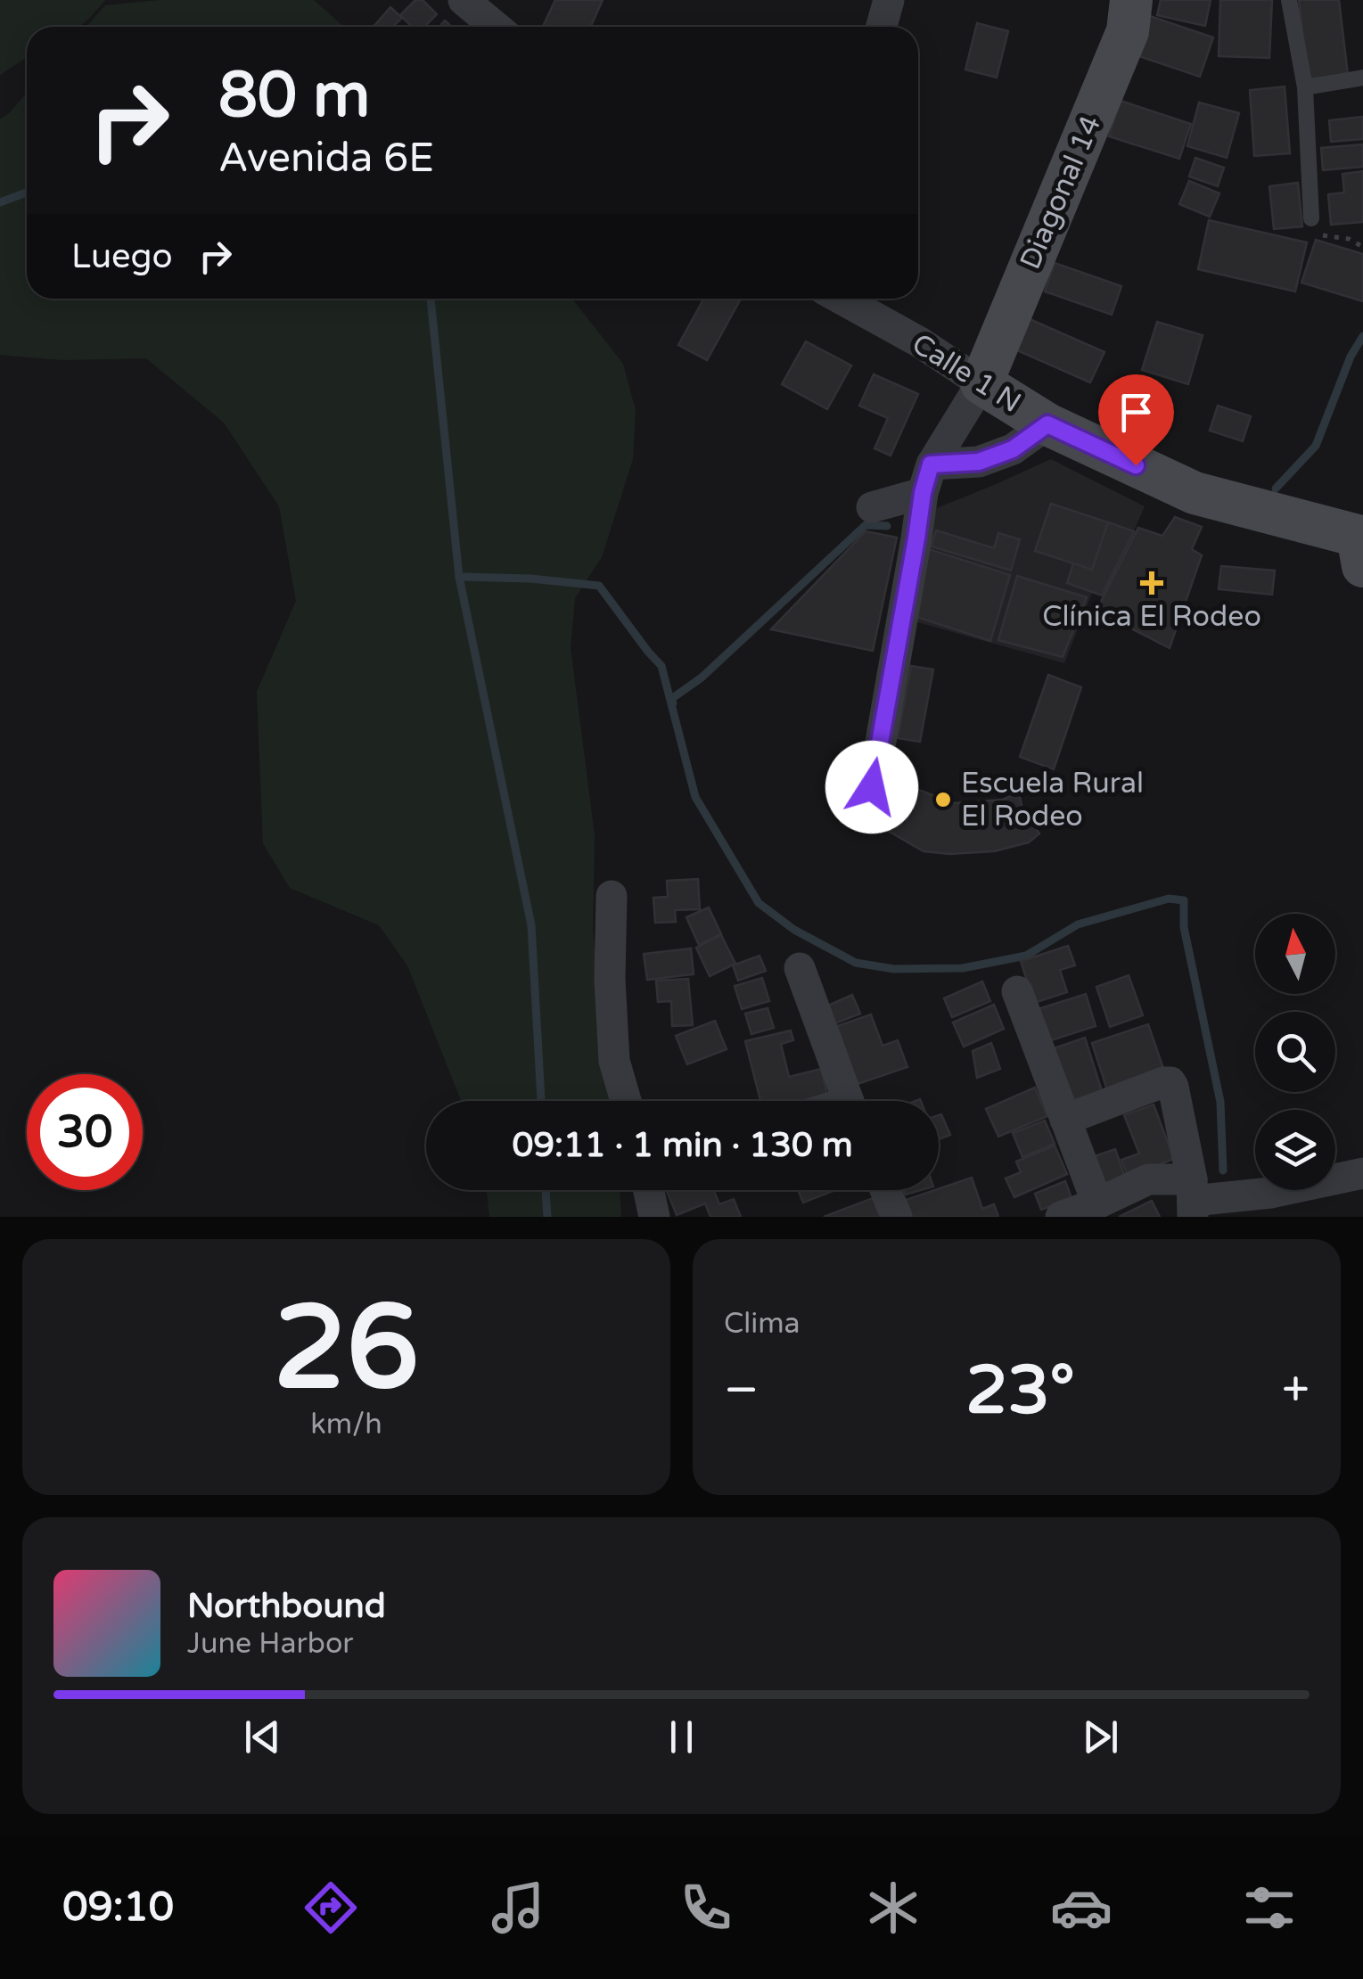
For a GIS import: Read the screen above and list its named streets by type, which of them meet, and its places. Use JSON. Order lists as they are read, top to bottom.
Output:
{
  "streets": {
    "street": ["Diagonal 14", "Calle 1 N"]
  },
  "crossings": [
    ["Diagonal 14", "Calle 1 N"]
  ],
  "places": {
    "health": ["Clínica El Rodeo"],
    "other": ["Escuela Rural El Rodeo"]
  },
  "north": "top",
  "page": {
    "turn": ["80 m", "Avenida 6E"],
    "then": "Luego",
    "limit": "30",
    "trip": "09:11 · 1 min · 130 m",
    "tile": [
      ["26", "km/h"],
      "Clima"
    ],
    "heat": ["−", "23°", "+"],
    "song": ["Northbound", "June Harbor"],
    "tabs": "09:10"
  }
}
